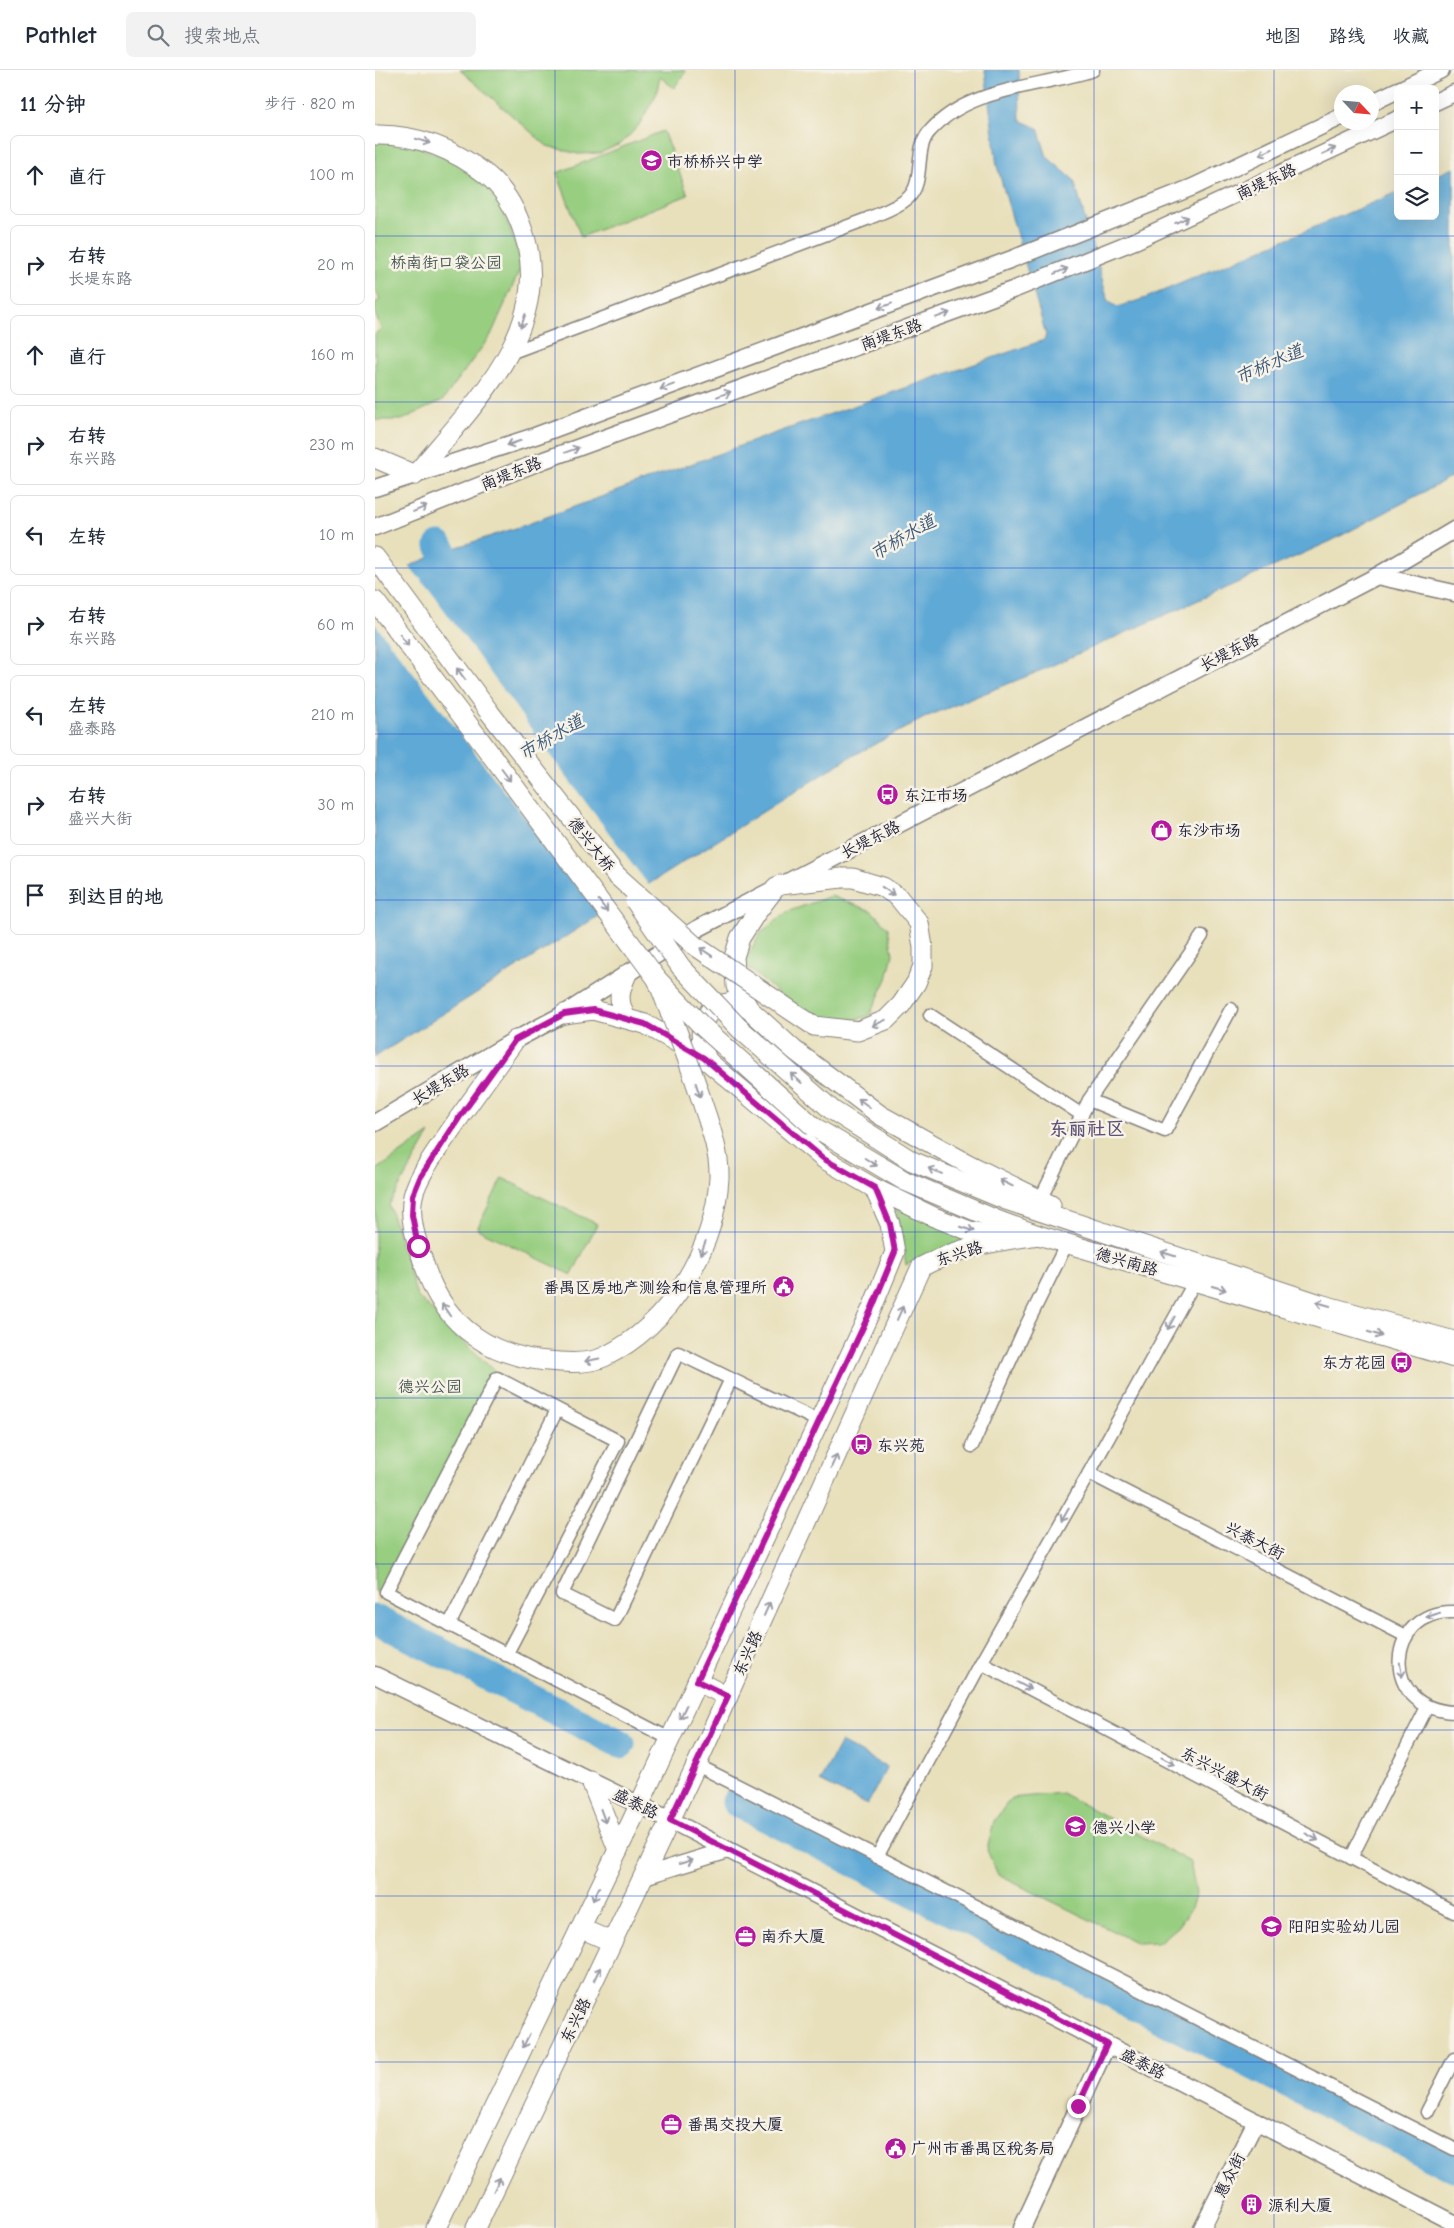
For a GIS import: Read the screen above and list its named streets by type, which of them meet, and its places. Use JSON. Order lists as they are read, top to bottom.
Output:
{
  "streets": {
    "main road": ["德兴大桥", "东兴路", "德兴南路"],
    "street": [
      "南堤东路",
      "长堤东路",
      "兴泰大街",
      "东兴兴盛大街",
      "盛泰路",
      "惠众街"
    ]
  },
  "crossings": [
    ["德兴大桥", "德兴南路"],
    ["东兴路", "德兴南路"],
    ["东兴路", "盛泰路"],
    ["盛泰路", "惠众街"]
  ],
  "one_way": ["东兴兴盛大街"],
  "districts": ["东丽社区"],
  "water": ["市桥水道"],
  "parks": ["桥南街口袋公园", "德兴公园"],
  "places": {
    "school or university": ["市桥桥兴中学", "德兴小学", "阳阳实验幼儿园"],
    "bus stop": ["东江市场", "东方花园", "东兴苑"],
    "shop": ["东沙市场"],
    "public building": ["番禺区房地产测绘和信息管理所", "广州市番禺区税务局"],
    "office": ["南乔大厦", "番禺交投大厦"],
    "building": ["源利大厦"]
  },
  "north": "bottom right",
  "page": {
    "header": "Pathlet",
    "search": "搜索地点",
    "nav": ["地图", "路线", "收藏"],
    "heading": ["11 分钟", "步行 · 820 m"],
    "map_buttons": ["+", "−"],
    "list": [
      ["直行", "100 m"],
      ["右转", "长堤东路", "20 m"],
      ["直行", "160 m"],
      ["右转", "东兴路", "230 m"],
      ["左转", "10 m"],
      ["右转", "东兴路", "60 m"],
      ["左转", "盛泰路", "210 m"],
      ["右转", "盛兴大街", "30 m"],
      "到达目的地"
    ]
  }
}
